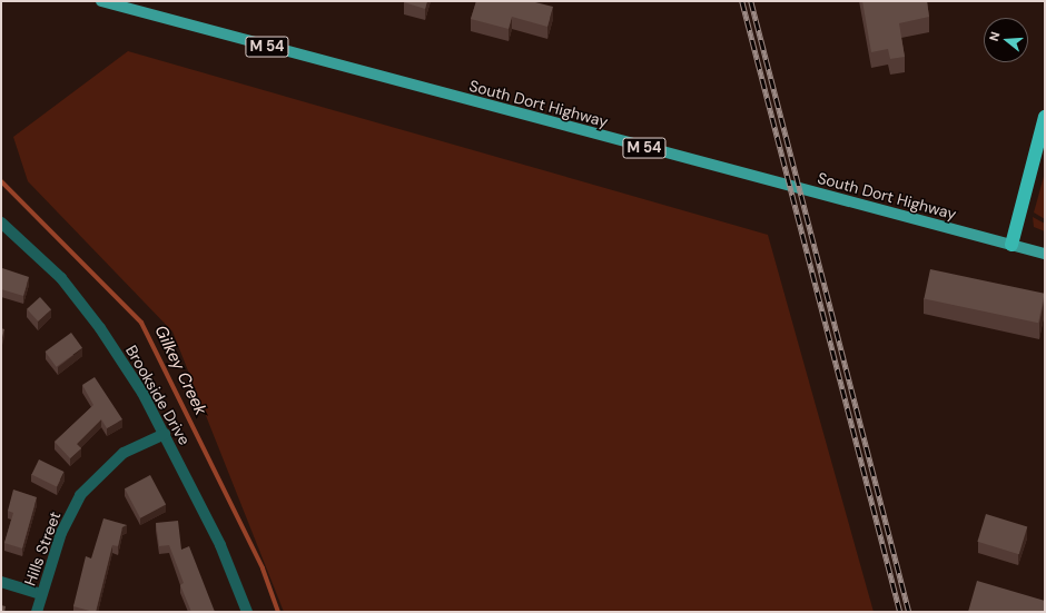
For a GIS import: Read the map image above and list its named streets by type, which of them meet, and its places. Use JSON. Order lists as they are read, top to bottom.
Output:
{
  "streets": {
    "main road": ["M 54", "South Dort Highway"],
    "street": ["Brookside Drive", "Hills Street"]
  },
  "crossings": [
    ["Brookside Drive", "Hills Street"]
  ],
  "water": ["Gilkey Creek"],
  "north": "left"
}
